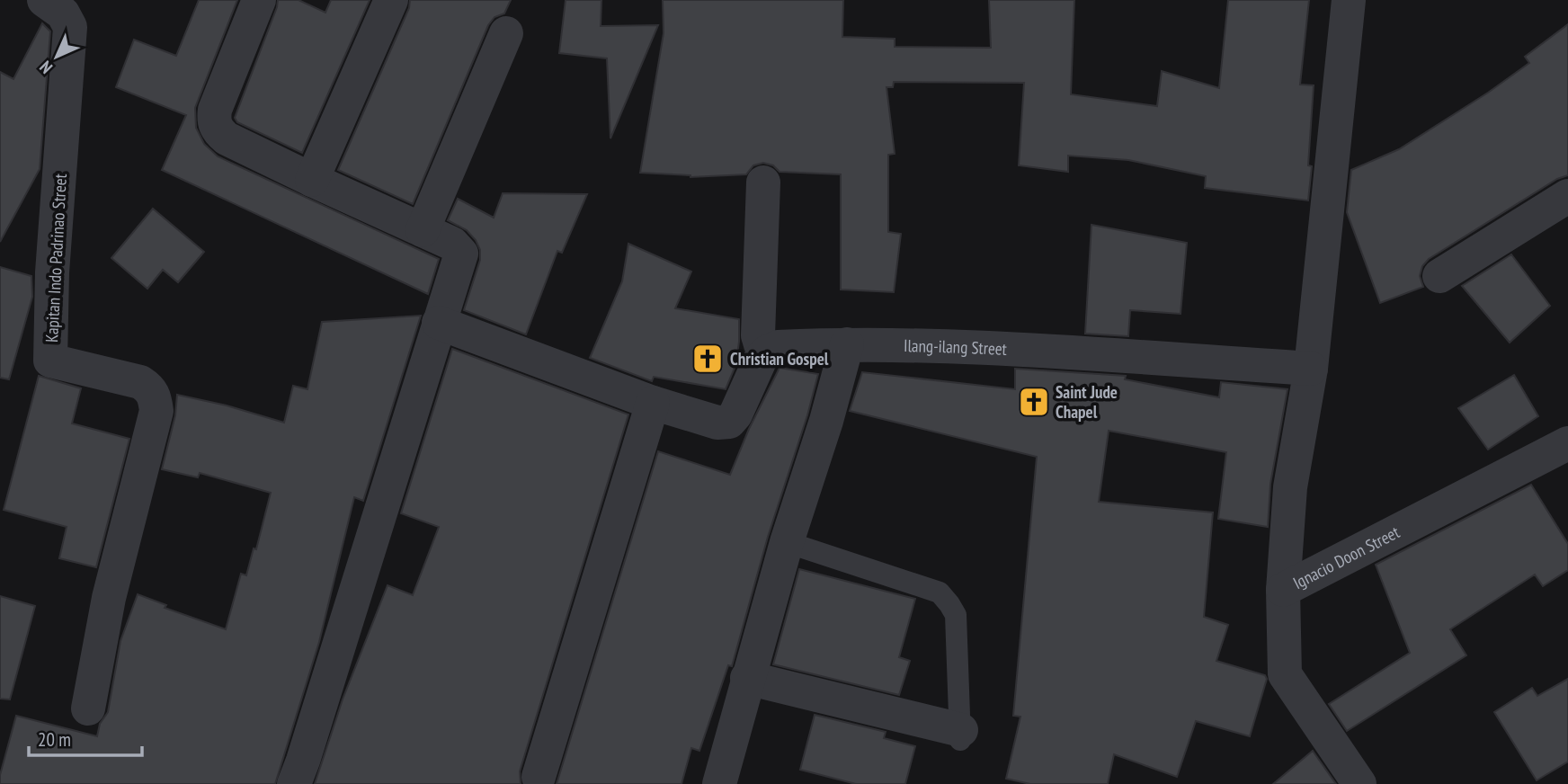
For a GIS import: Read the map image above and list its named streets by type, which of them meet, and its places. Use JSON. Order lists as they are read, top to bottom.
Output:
{
  "streets": {
    "street": ["Kapitan Indo Padrinao Street", "Ilang-ilang Street", "Ignacio Doon Street"]
  },
  "places": {
    "church": ["Christian Gospel", "Saint Jude Chapel"]
  },
  "scale_bar": "20 m",
  "north": "bottom left"
}
